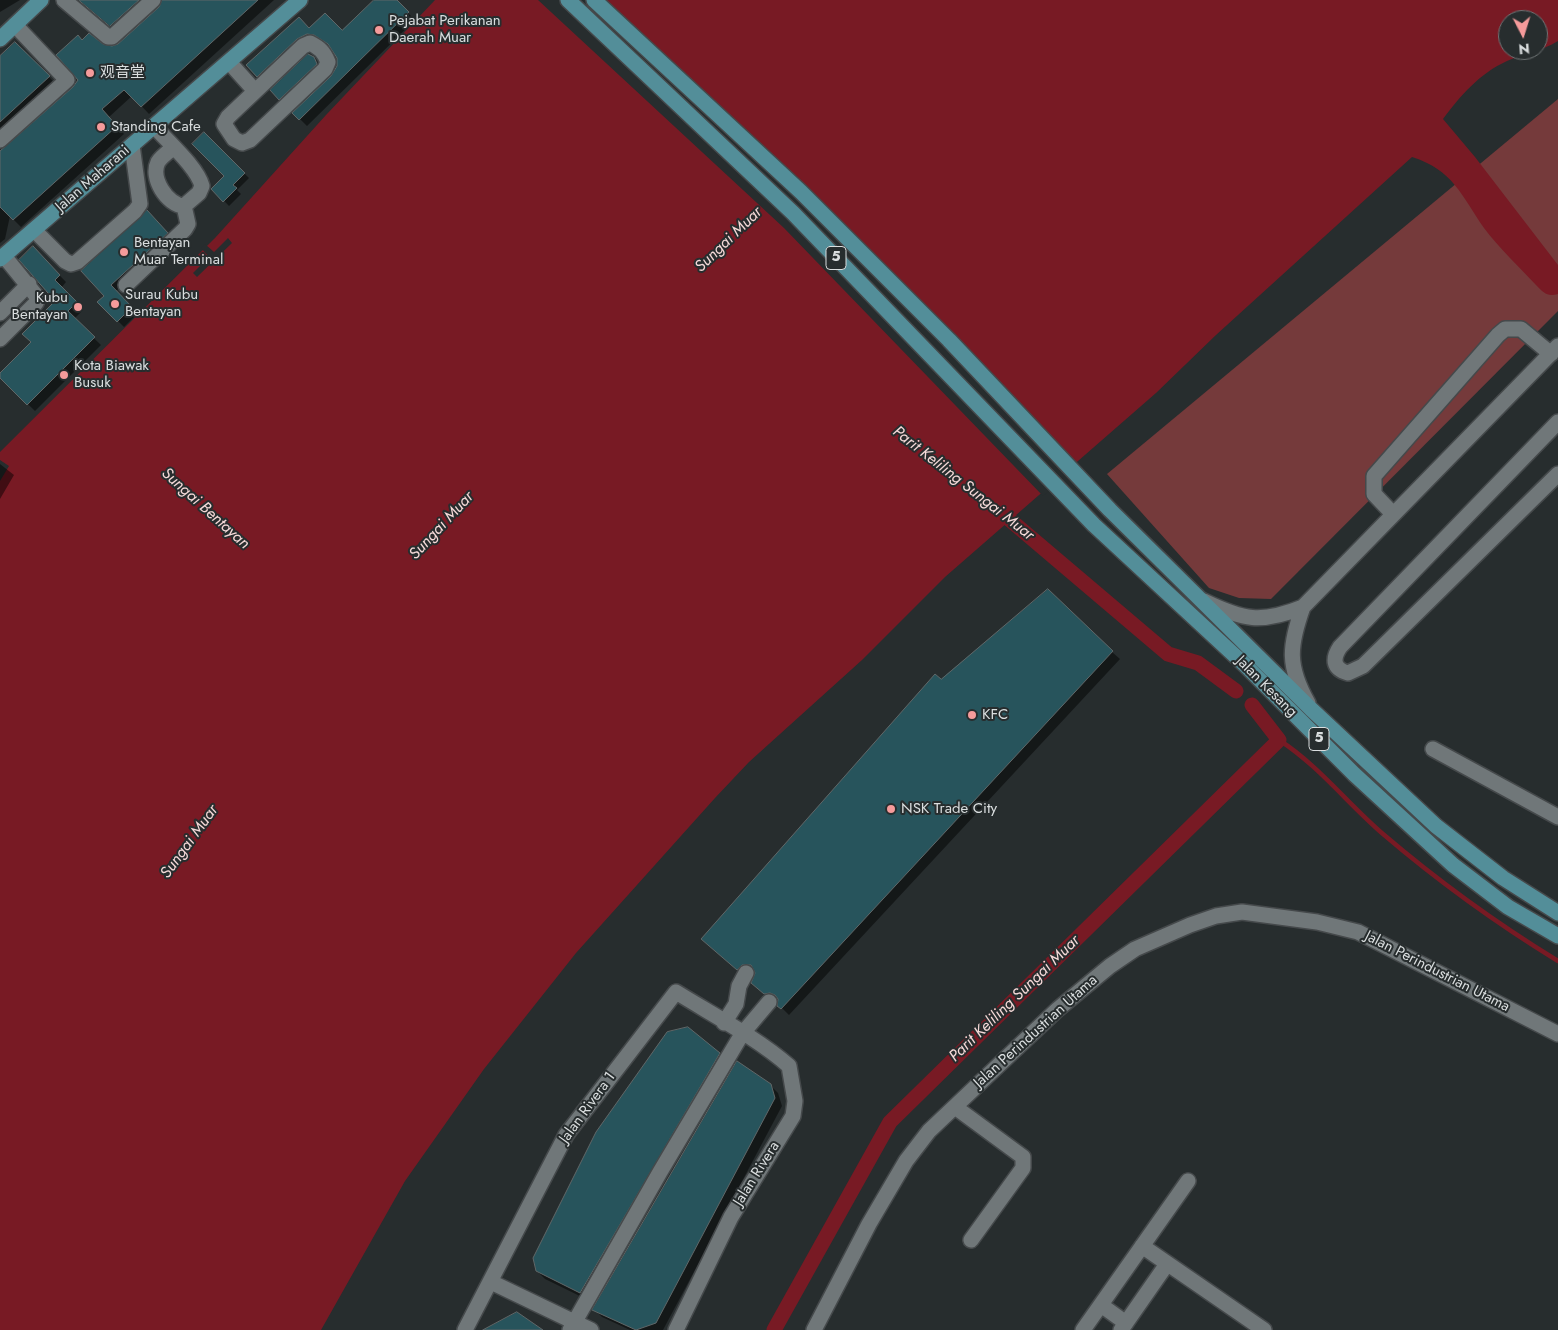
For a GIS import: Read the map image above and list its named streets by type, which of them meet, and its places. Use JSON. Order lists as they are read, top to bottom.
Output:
{
  "streets": {
    "main road": ["Jalan Maharani", "5", "Jalan Kesang"],
    "street": ["Jalan Perindustrian Utama", "Jalan Rivera 1", "Jalan Rivera"]
  },
  "crossings": [
    ["Jalan Rivera 1", "Jalan Rivera"]
  ],
  "water": ["Sungai Muar", "Parit Keliling Sungai Muar", "Sungai Bentayan"],
  "places": [
    "Pejabat Perikanan Daerah Muar",
    "观音堂",
    "Standing Cafe",
    "Bentayan Muar Terminal",
    "Surau Kubu Bentayan",
    "Kubu Bentayan",
    "Kota Biawak Busuk",
    "KFC",
    "NSK Trade City"
  ],
  "north": "bottom"
}
